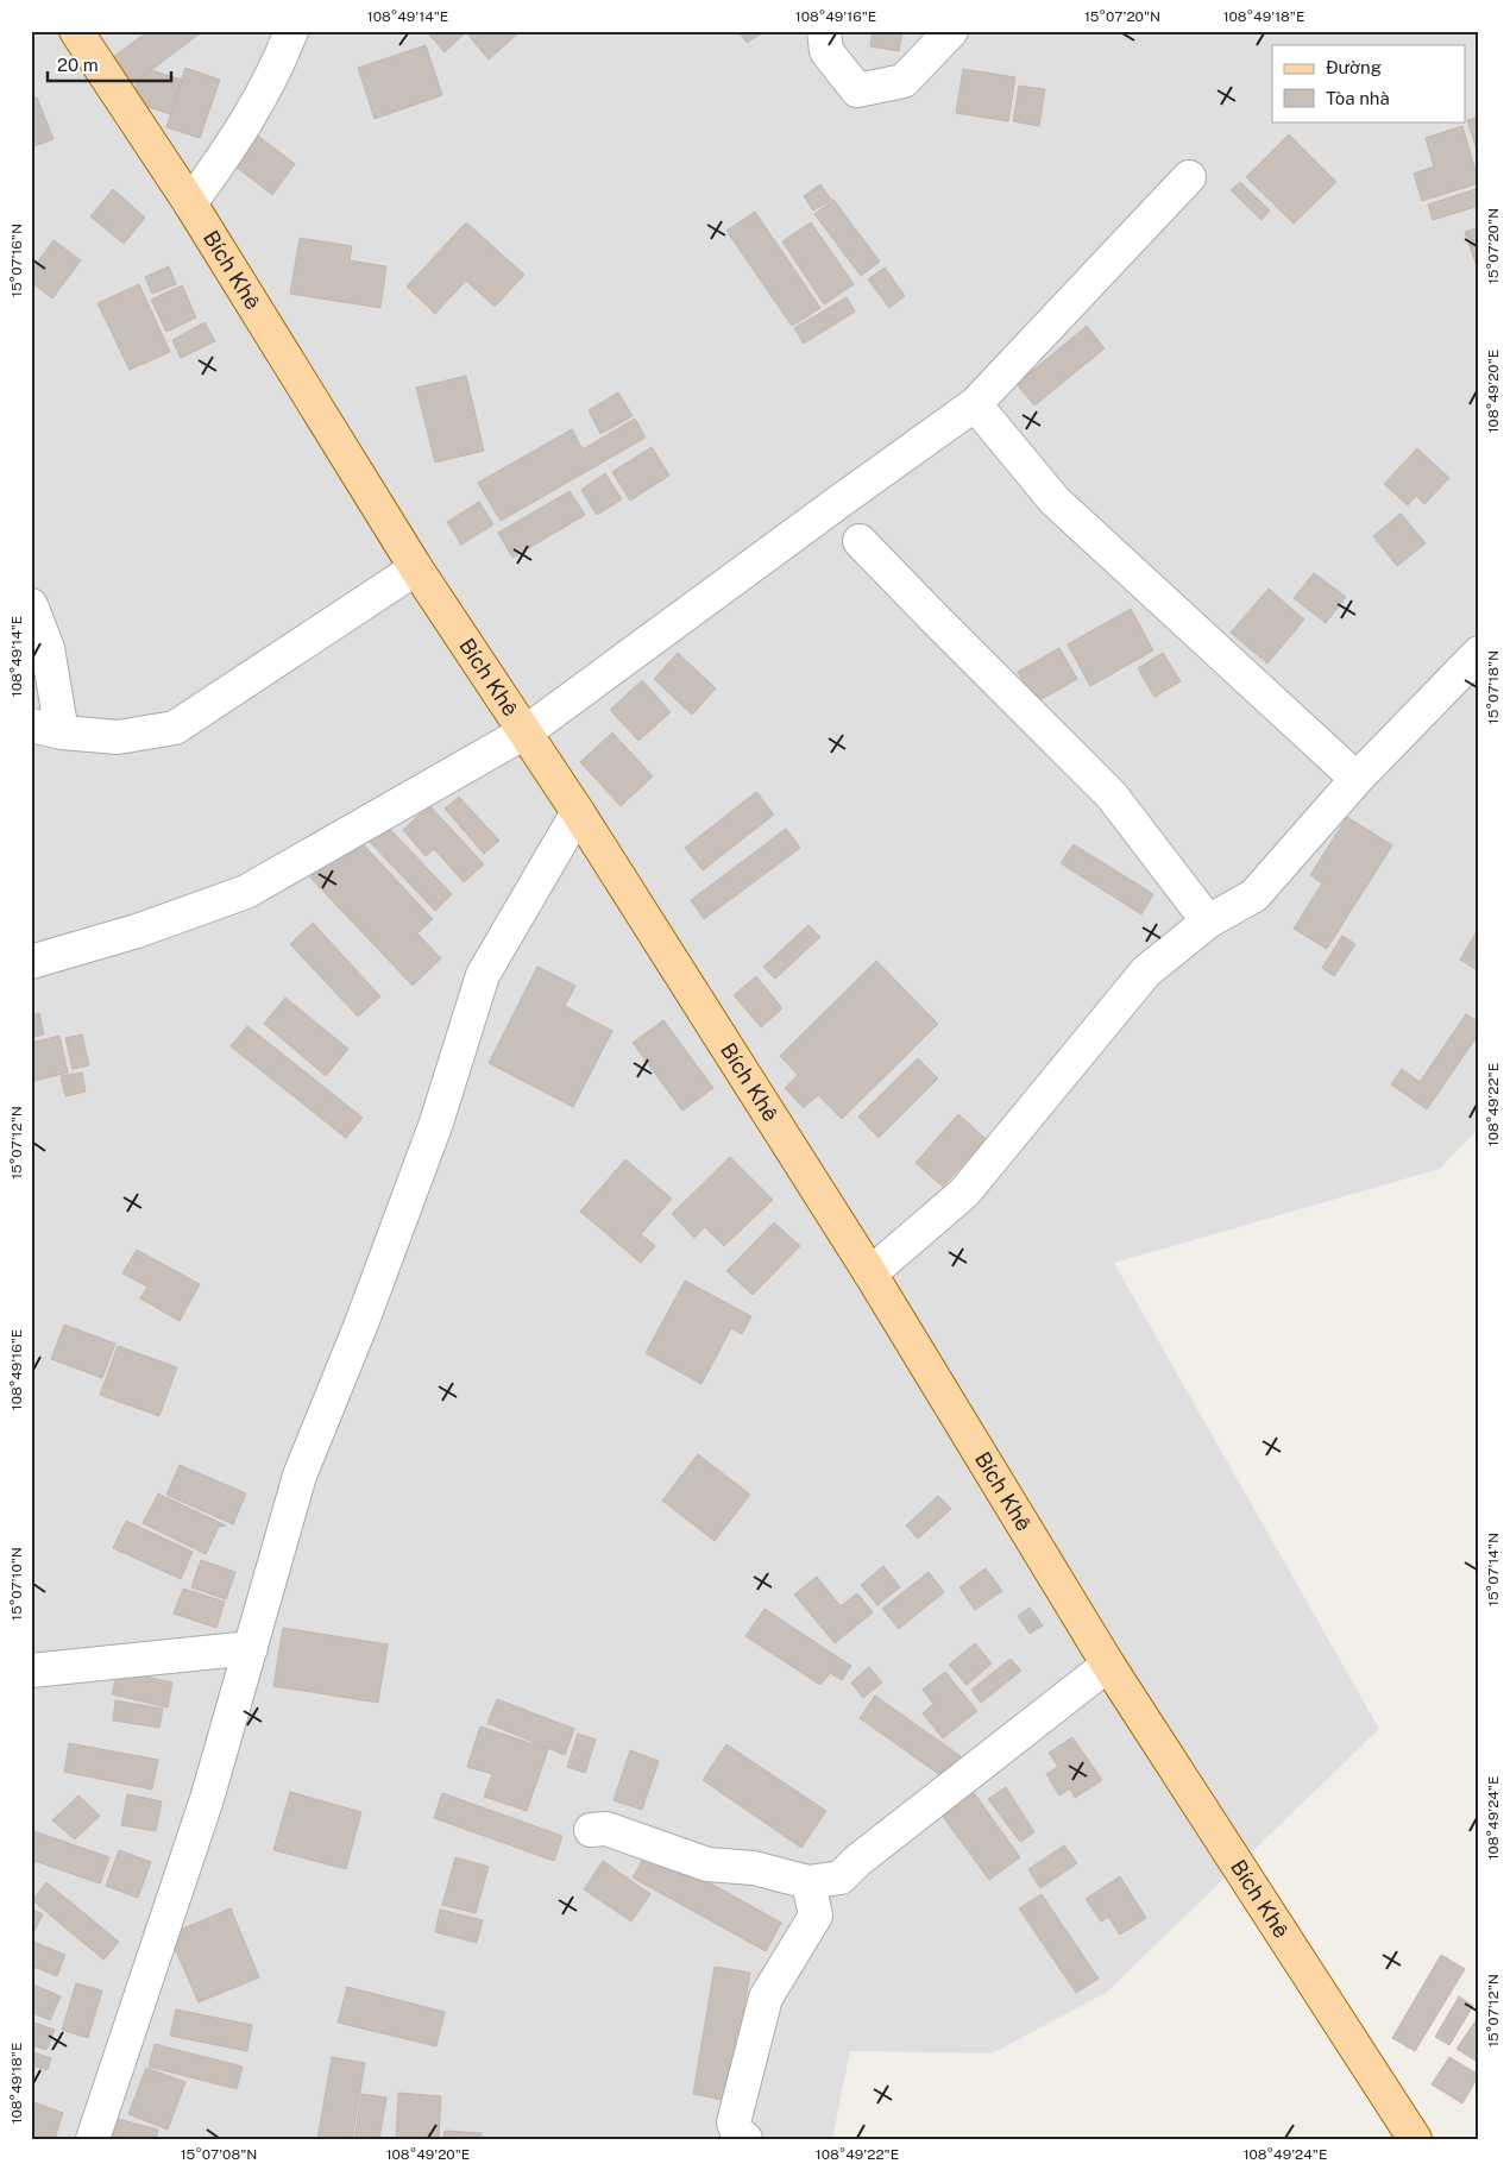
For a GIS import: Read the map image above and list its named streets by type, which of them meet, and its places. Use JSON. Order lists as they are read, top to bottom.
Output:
{
  "streets": {
    "main road": ["Bích Khê"]
  },
  "legend": ["Đường", "Tòa nhà"],
  "scale_bar": "20 m",
  "coordinates": [
    "108°49'14\"E",
    "108°49'16\"E",
    "15°07'20\"N",
    "108°49'18\"E",
    "15°07'16\"N",
    "108°49'20\"E",
    "15°07'18\"N",
    "108°49'22\"E",
    "15°07'12\"N",
    "15°07'14\"N",
    "15°07'10\"N",
    "108°49'24\"E",
    "15°07'08\"N"
  ]
}
